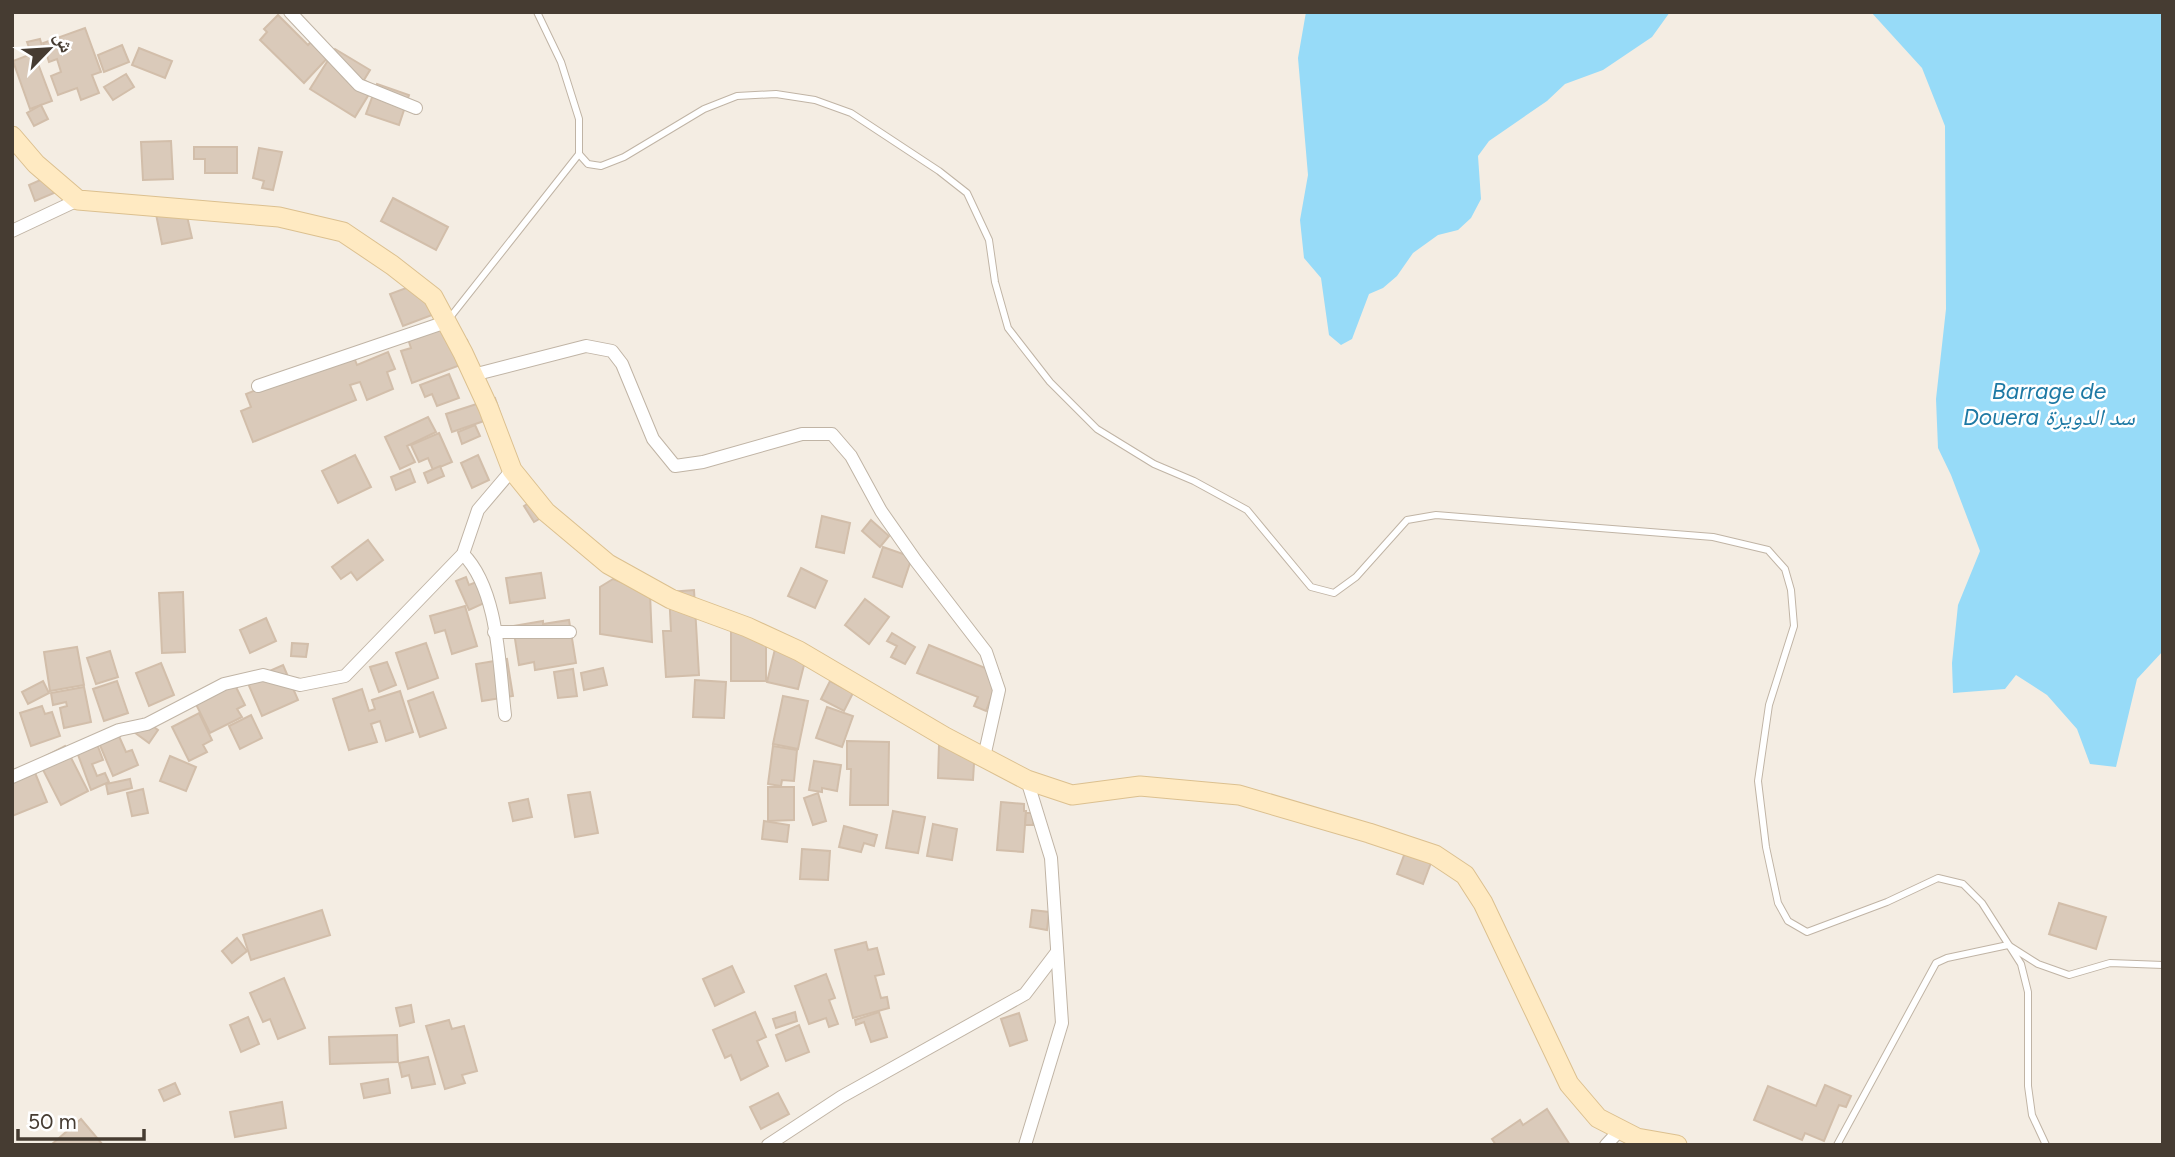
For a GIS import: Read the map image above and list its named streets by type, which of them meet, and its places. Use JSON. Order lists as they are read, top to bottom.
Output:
{
  "water": ["Barrage de Douera سد الدويرة"],
  "scale_bar": "50 m",
  "north": "top right"
}
